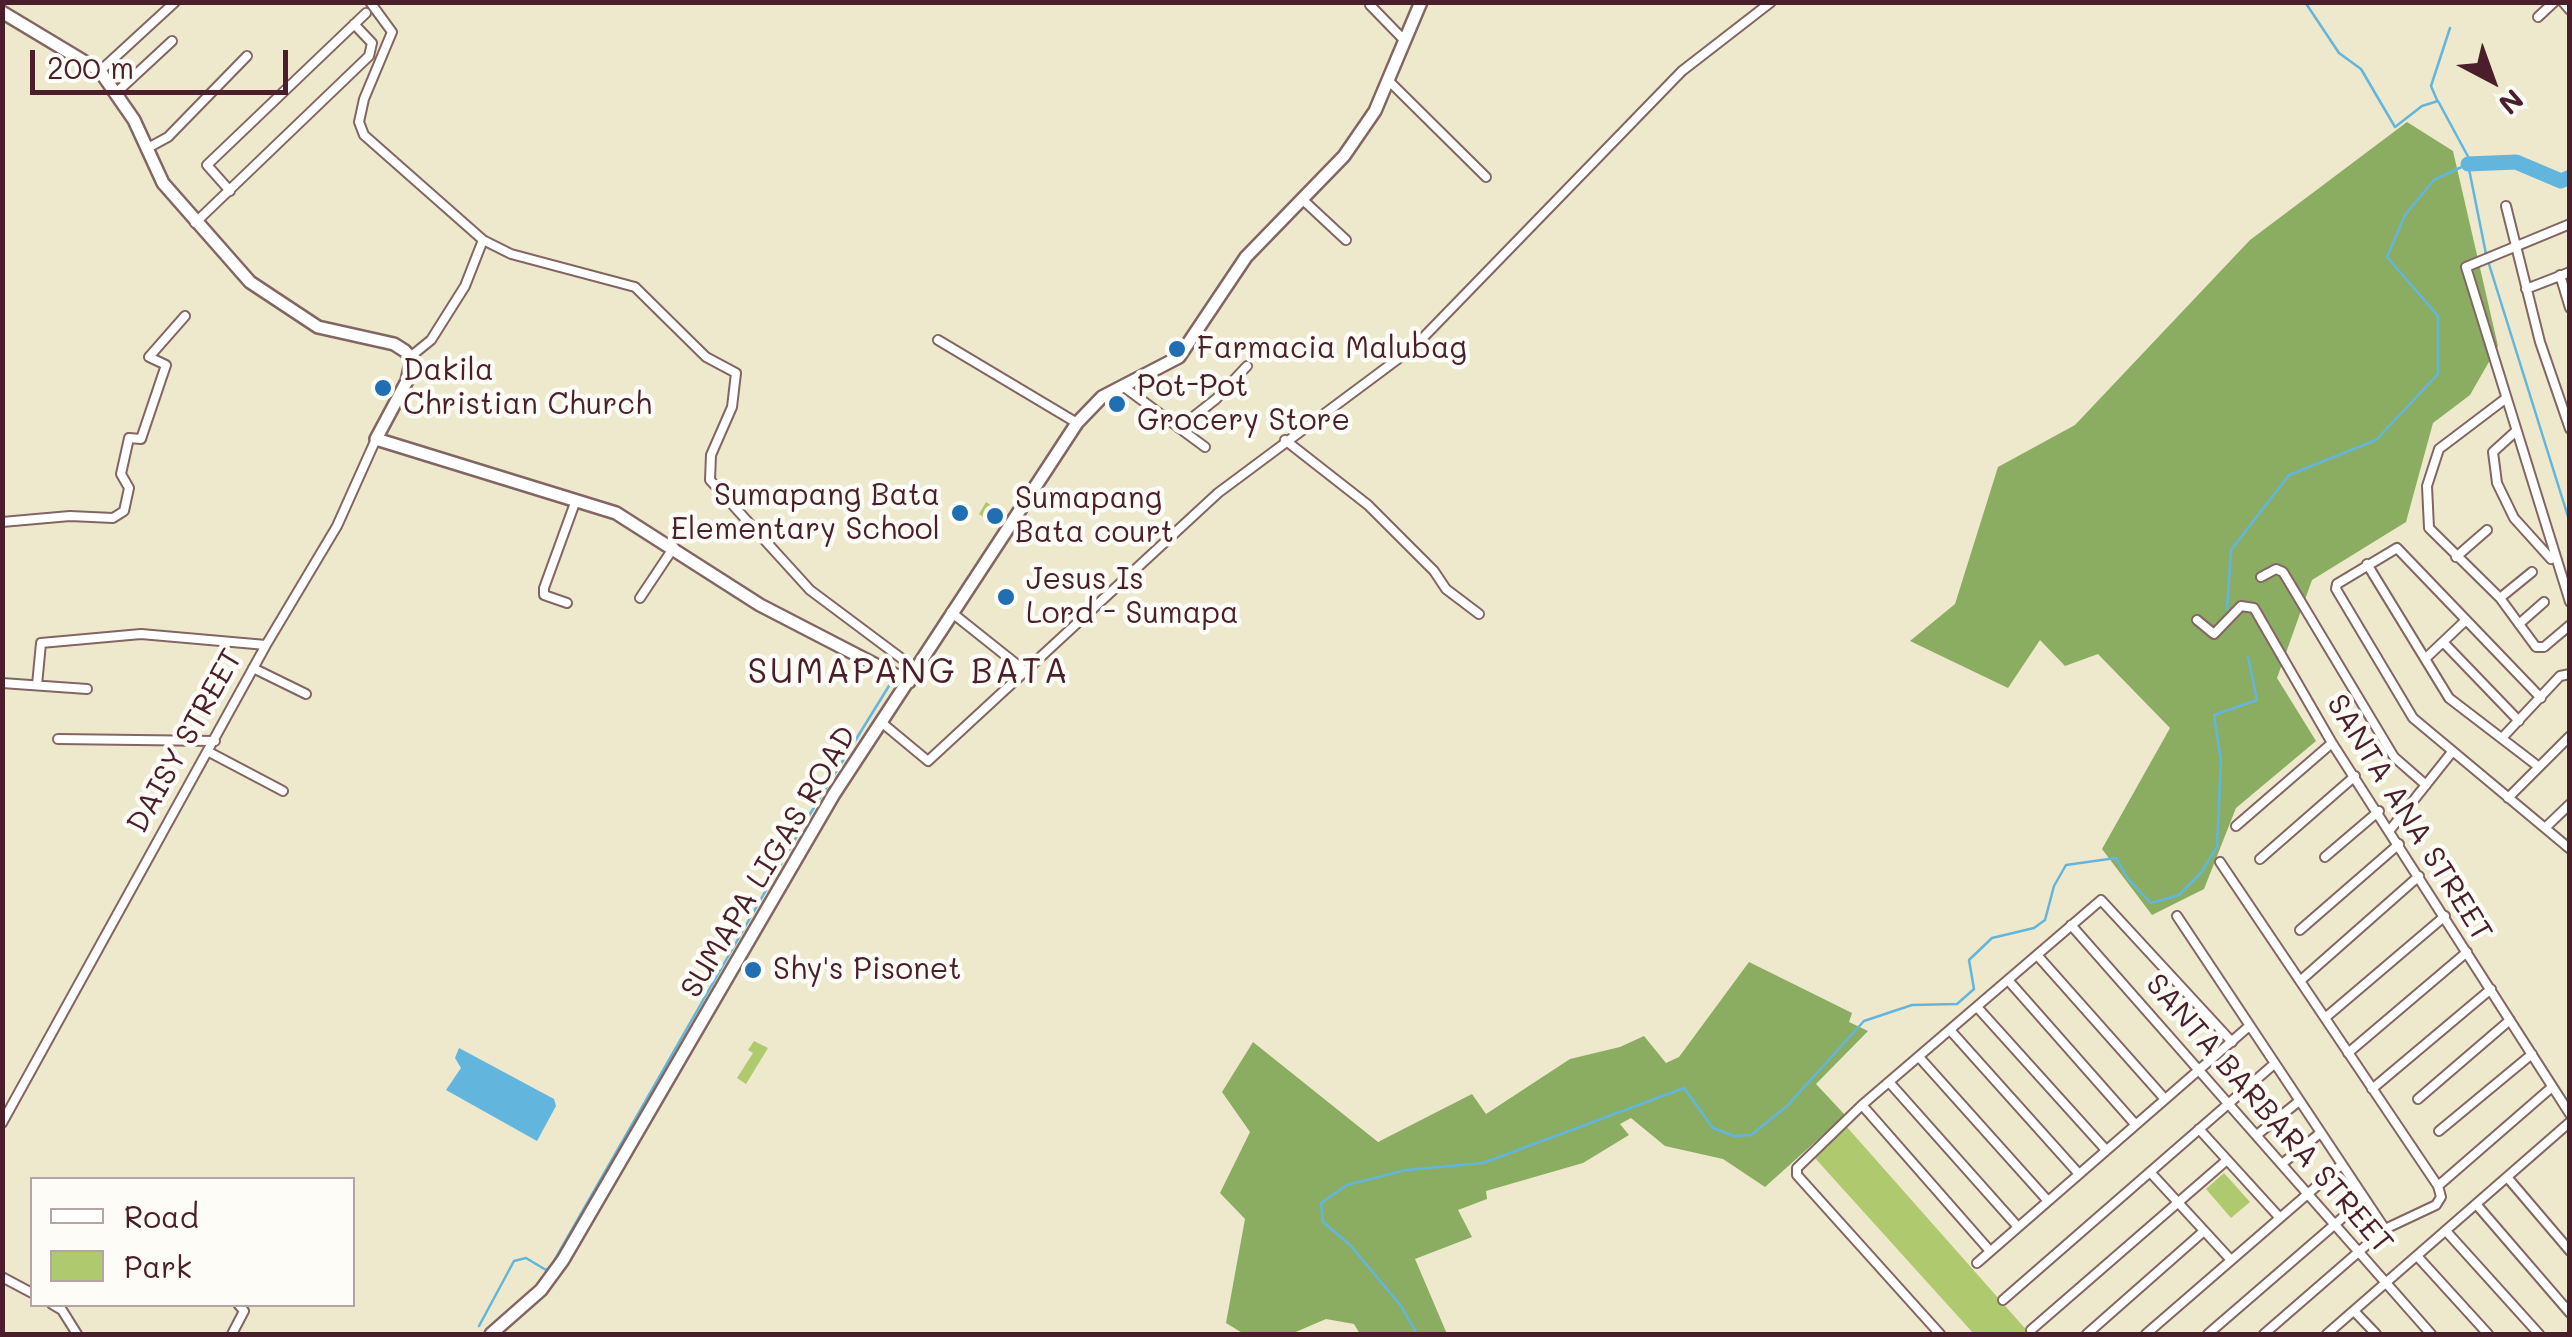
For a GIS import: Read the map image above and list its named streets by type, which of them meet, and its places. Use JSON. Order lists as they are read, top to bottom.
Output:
{
  "streets": {
    "main road": ["DAISY STREET", "SUMAPA LIGAS ROAD"],
    "street": ["SANTA ANA STREET", "SANTA BARBARA STREET"]
  },
  "districts": ["SUMAPANG BATA"],
  "places": [
    "Farmacia Malubag",
    "Dakila Christian Church",
    "Pot-Pot Grocery Store",
    "Sumapang Bata Elementary School",
    "Sumapang Bata court",
    "Jesus Is Lord - Sumapa",
    "Shy's Pisonet"
  ],
  "legend": ["Road", "Park"],
  "scale_bar": "200 m",
  "north": "bottom right"
}
